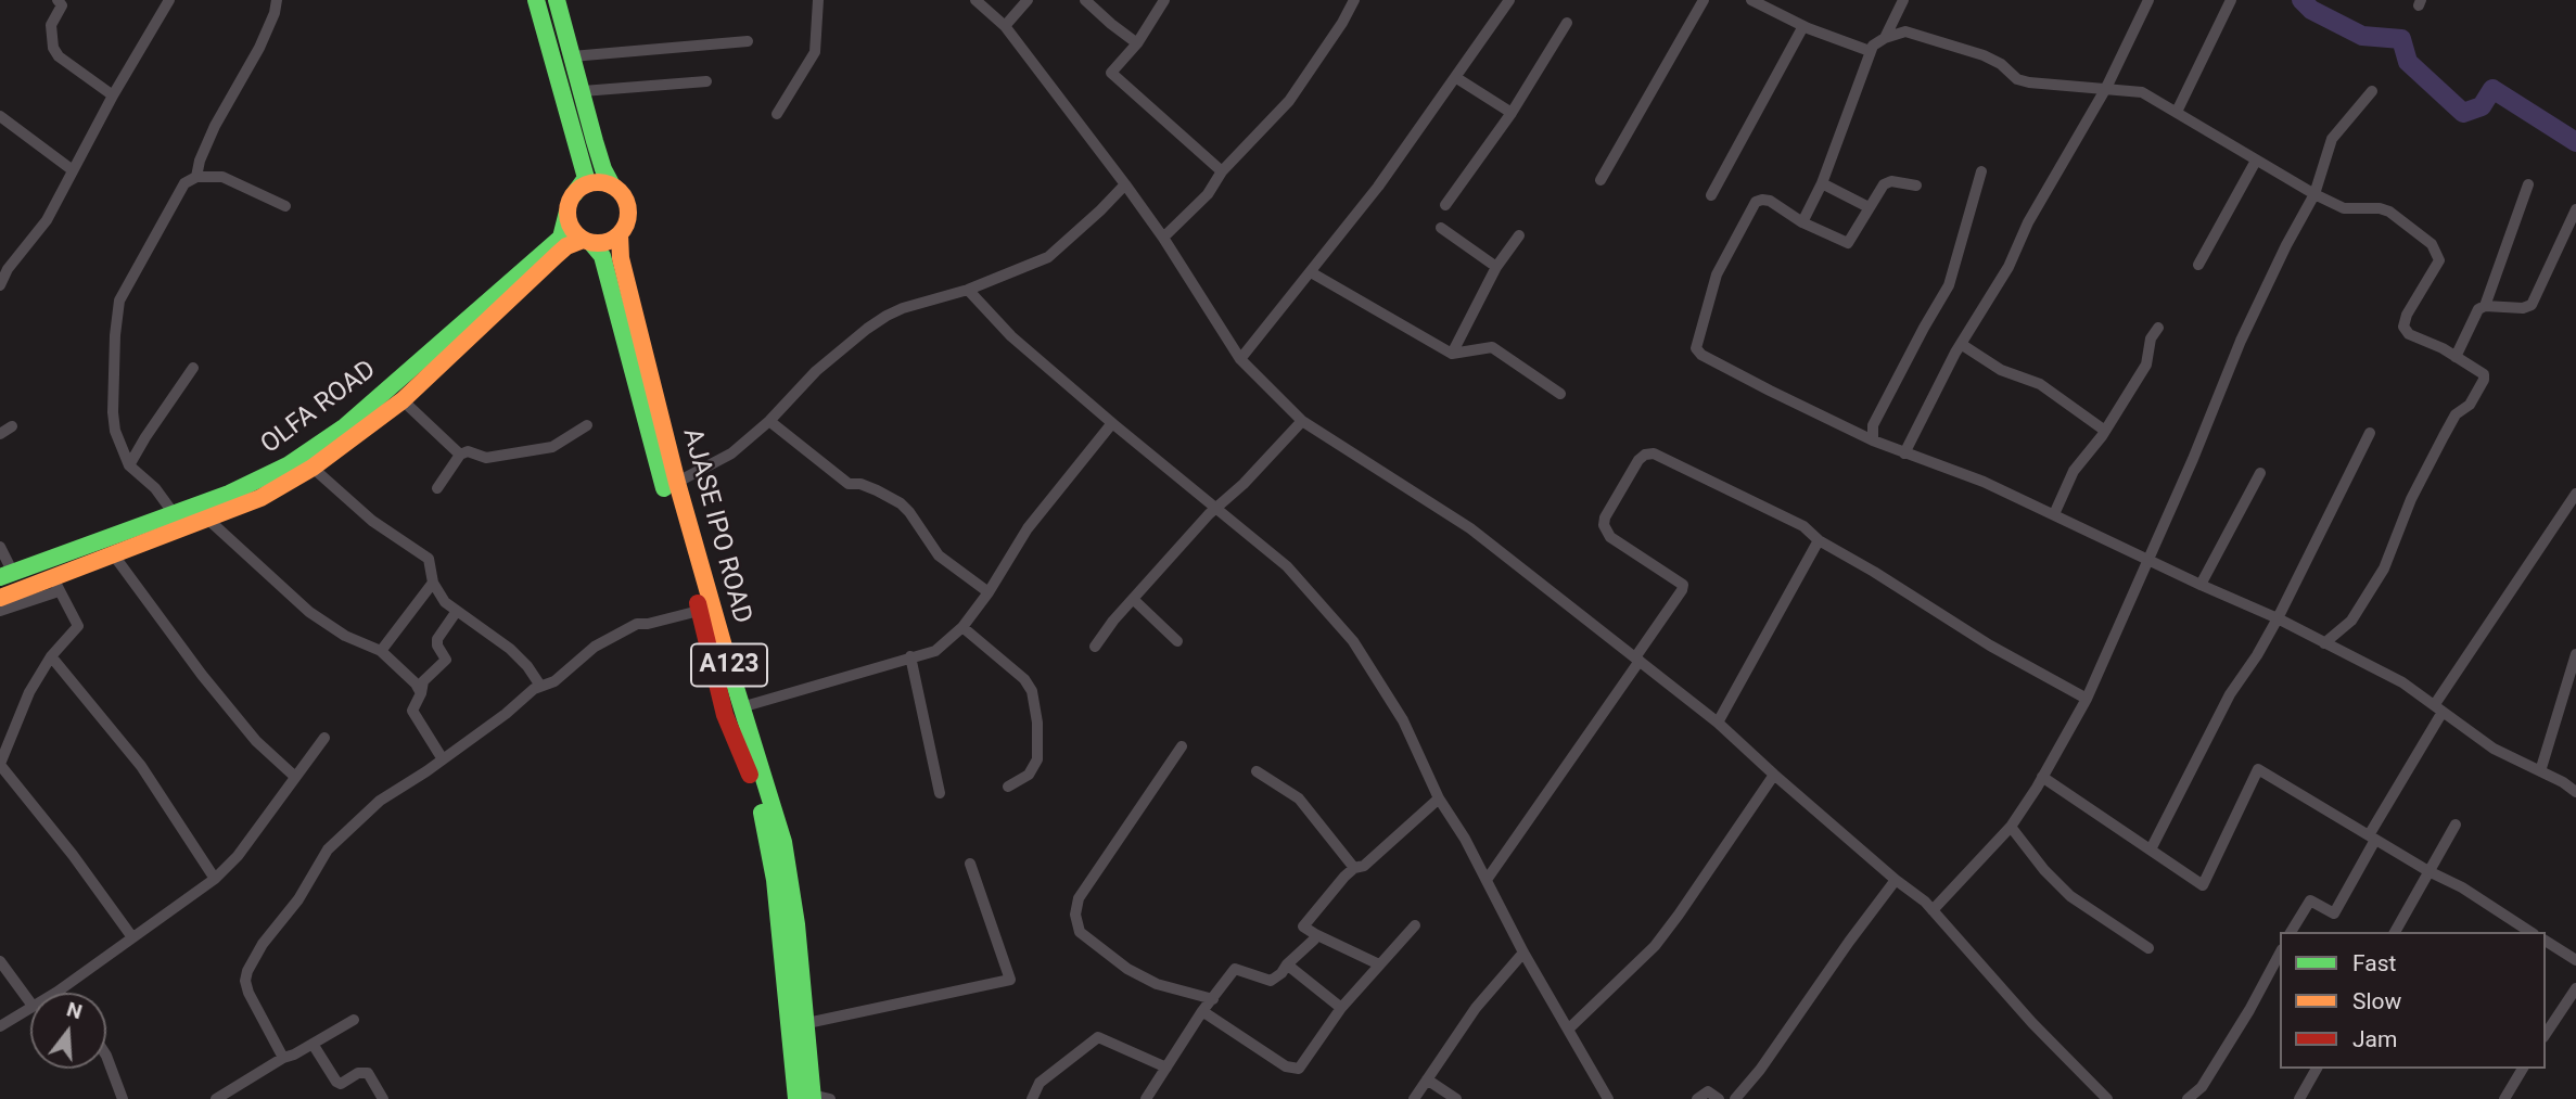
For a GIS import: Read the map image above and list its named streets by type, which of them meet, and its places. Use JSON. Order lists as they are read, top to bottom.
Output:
{
  "streets": {
    "main road": ["OLFA ROAD", "AJASE IPO ROAD", "A123"]
  },
  "crossings": [
    ["OLFA ROAD", "AJASE IPO ROAD"],
    ["OLFA ROAD", "A123"],
    ["AJASE IPO ROAD", "A123"]
  ],
  "legend": ["Fast", "Slow", "Jam"],
  "north": "top"
}
